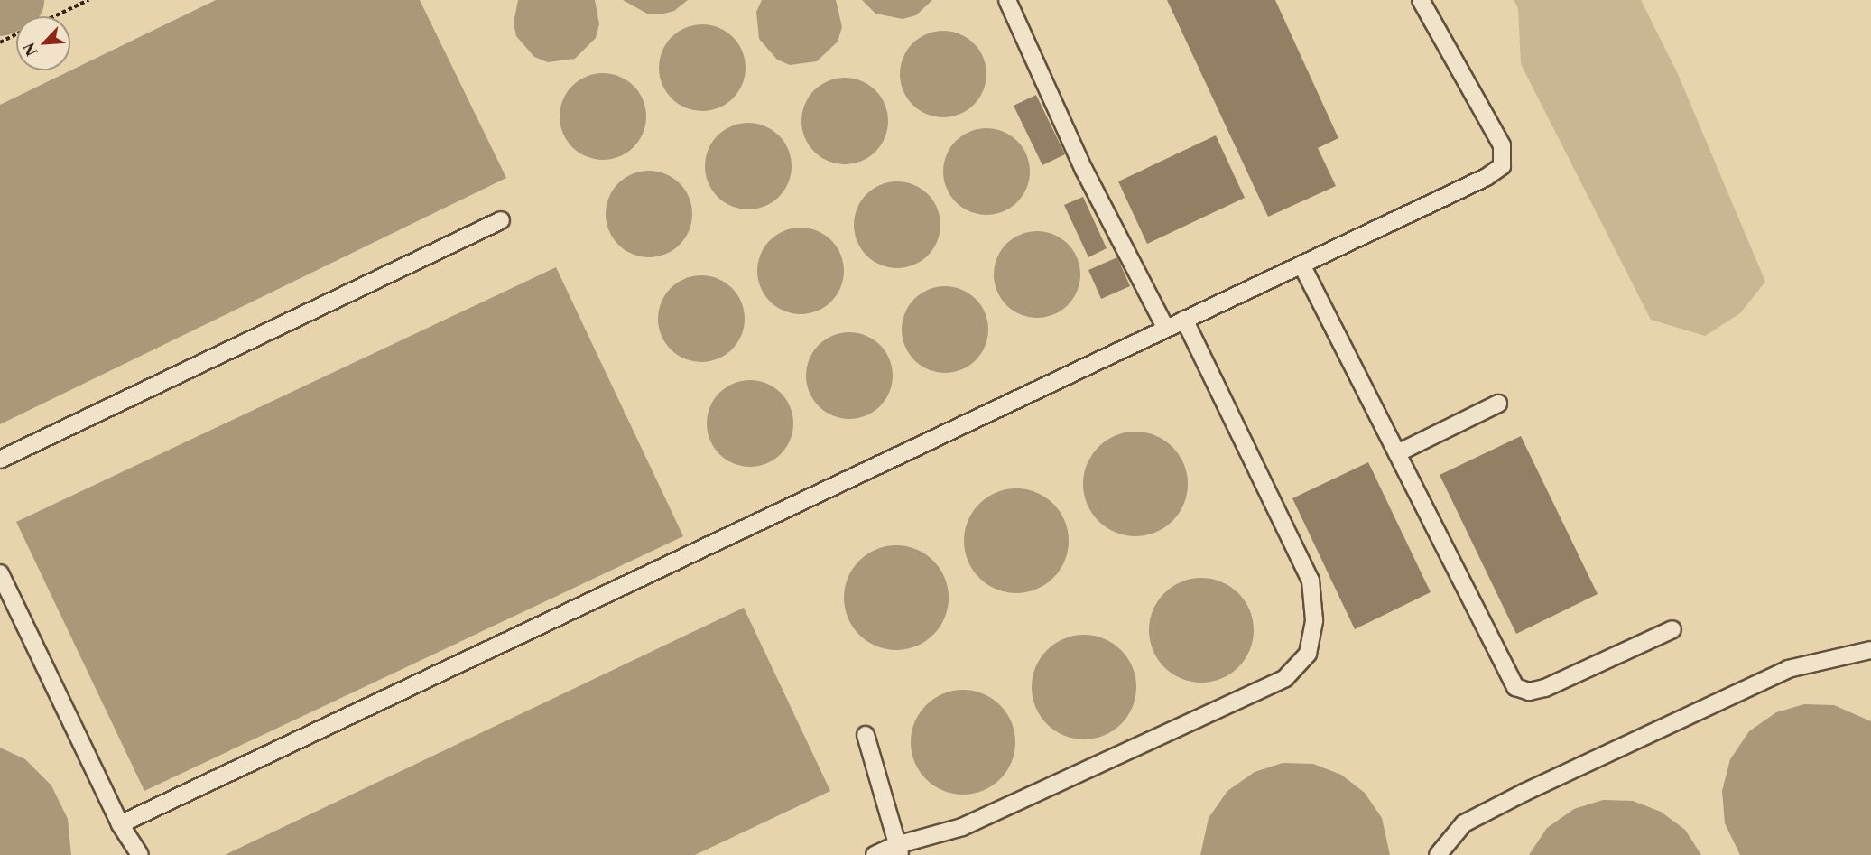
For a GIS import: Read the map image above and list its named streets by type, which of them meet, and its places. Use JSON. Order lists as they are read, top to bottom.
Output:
{
  "north": "bottom left"
}
